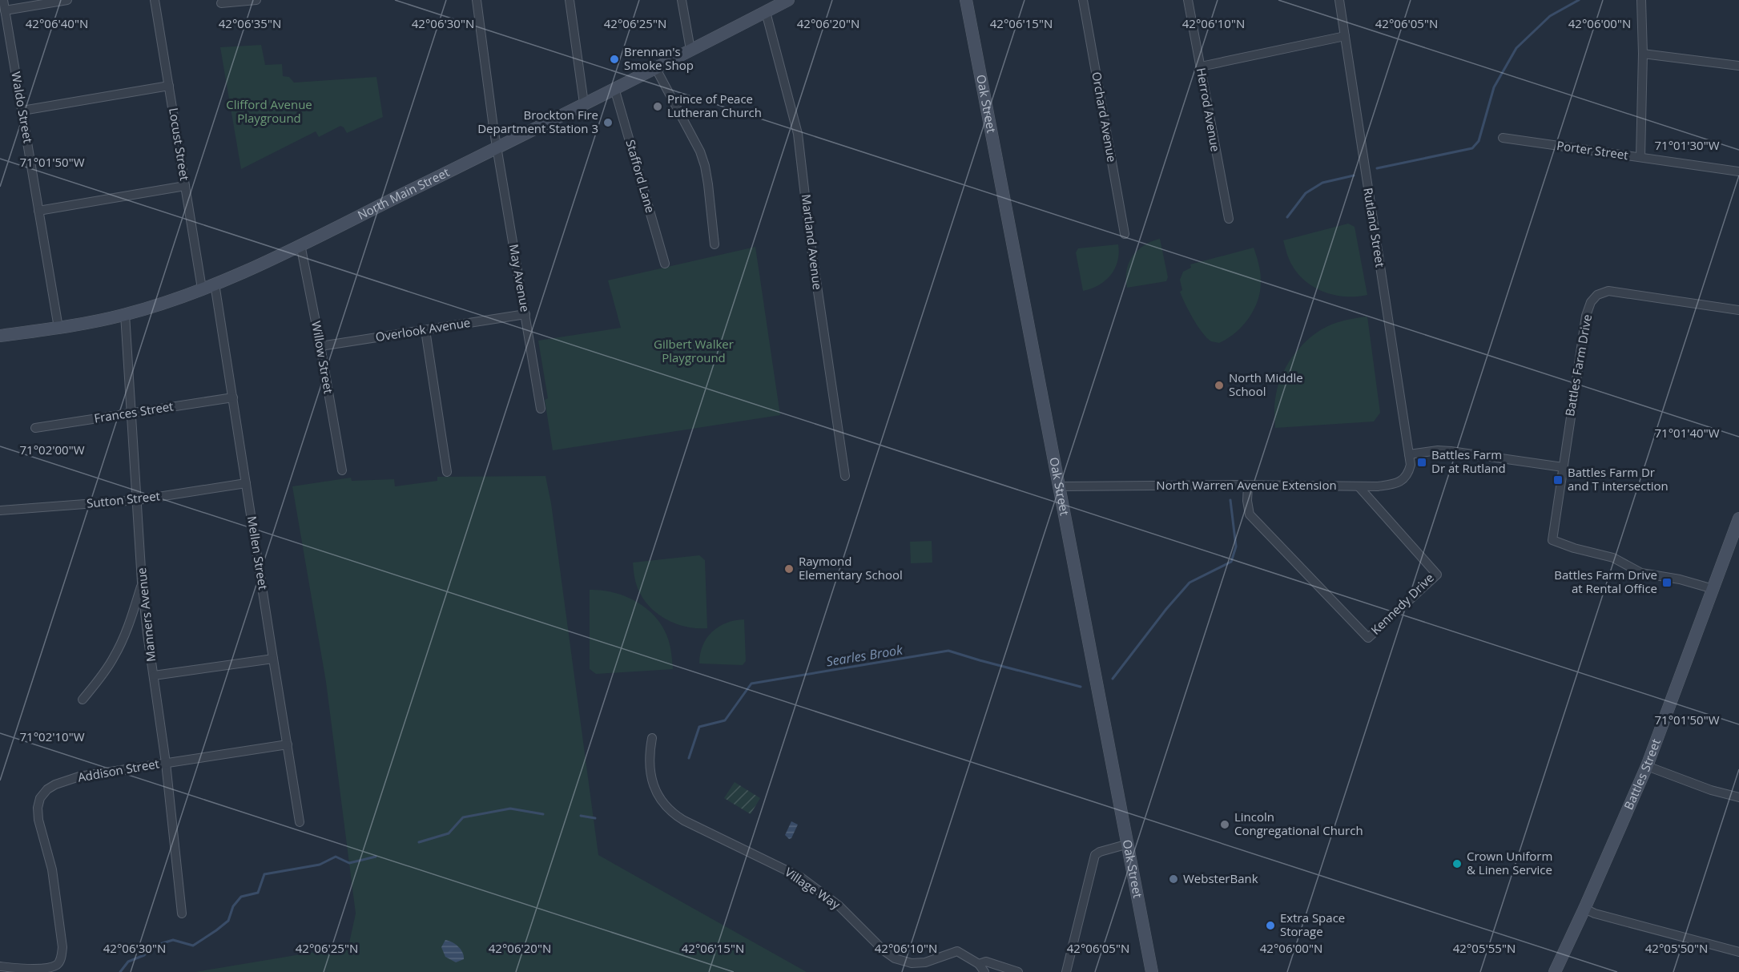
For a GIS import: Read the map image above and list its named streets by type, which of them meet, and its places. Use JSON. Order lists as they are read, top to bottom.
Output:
{
  "streets": {
    "main road": ["Oak Street", "North Main Street", "Battles Street"],
    "street": [
      "Waldo Street",
      "Herrod Avenue",
      "Orchard Avenue",
      "Locust Street",
      "Porter Street",
      "Stafford Lane",
      "Rutland Street",
      "Martland Avenue",
      "May Avenue",
      "Overlook Avenue",
      "Willow Street",
      "Battles Farm Drive",
      "Frances Street",
      "North Warren Avenue Extension",
      "Sutton Street",
      "Mellen Street",
      "Kennedy Drive",
      "Manners Avenue",
      "Addison Street",
      "Village Way"
    ]
  },
  "crossings": [
    ["Oak Street", "North Warren Avenue Extension"],
    ["Waldo Street", "North Main Street"],
    ["Locust Street", "North Main Street"],
    ["Stafford Lane", "North Main Street"],
    ["North Main Street", "Martland Avenue"],
    ["North Main Street", "May Avenue"],
    ["North Main Street", "Willow Street"],
    ["North Main Street", "Mellen Street"],
    ["North Main Street", "Manners Avenue"],
    ["Rutland Street", "North Warren Avenue Extension"],
    ["May Avenue", "Overlook Avenue"],
    ["Overlook Avenue", "Willow Street"],
    ["Battles Farm Drive", "Battles Street"],
    ["Frances Street", "Mellen Street"],
    ["Frances Street", "Manners Avenue"],
    ["North Warren Avenue Extension", "Kennedy Drive"],
    ["Sutton Street", "Mellen Street"],
    ["Sutton Street", "Manners Avenue"],
    ["Mellen Street", "Addison Street"],
    ["Manners Avenue", "Addison Street"]
  ],
  "water": ["Searles Brook"],
  "parks": ["Clifford Avenue Playground", "Gilbert Walker Playground"],
  "places": {
    "other": [
      "Brennan's Smoke Shop",
      "Prince of Peace Lutheran Church",
      "Brockton Fire Department Station 3",
      "North Middle School",
      "Raymond Elementary School",
      "Lincoln Congregational Church",
      "Crown Uniform & Linen Service",
      "WebsterBank",
      "Extra Space Storage"
    ],
    "transit": ["Battles Farm Dr at Rutland", "Battles Farm Dr and T intersection", "Battles Farm Drive at Rental Office"]
  },
  "coordinates": [
    "42°06'40\"N",
    "42°06'35\"N",
    "42°06'30\"N",
    "42°06'25\"N",
    "42°06'20\"N",
    "42°06'15\"N",
    "42°06'10\"N",
    "42°06'05\"N",
    "42°06'00\"N",
    "71°01'30\"W",
    "71°01'50\"W",
    "71°01'40\"W",
    "71°02'00\"W",
    "71°02'10\"W",
    "42°05'55\"N",
    "42°05'50\"N"
  ]
}
